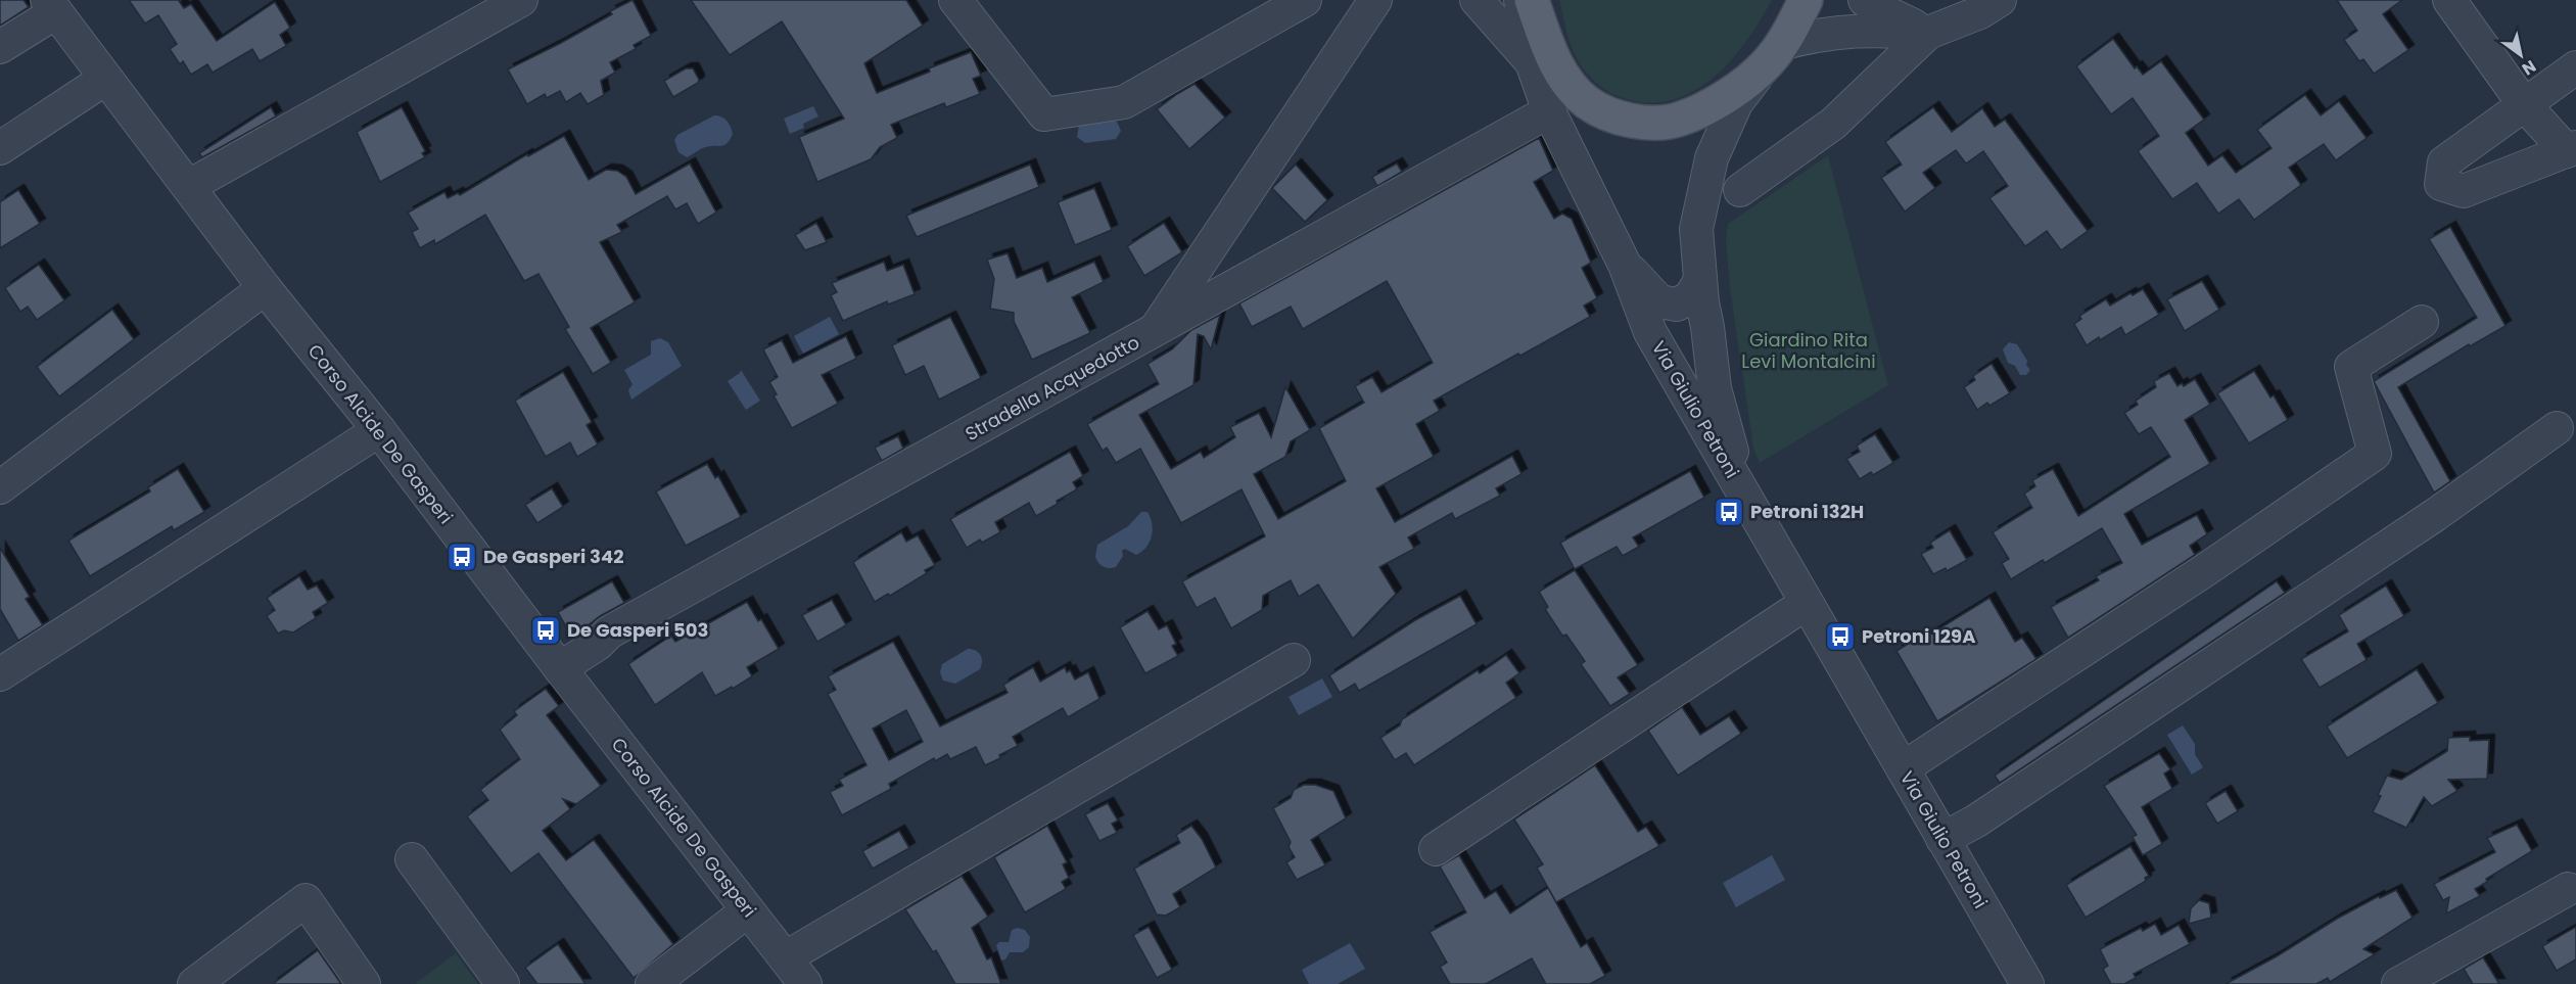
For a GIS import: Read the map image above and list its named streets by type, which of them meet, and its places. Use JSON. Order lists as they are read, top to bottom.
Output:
{
  "streets": {
    "street": ["Stradella Acquedotto", "Via Giulio Petroni", "Corso Alcide De Gasperi"]
  },
  "crossings": [
    ["Stradella Acquedotto", "Via Giulio Petroni"],
    ["Stradella Acquedotto", "Corso Alcide De Gasperi"]
  ],
  "parks": ["Giardino Rita Levi Montalcini"],
  "places": {
    "bus stop": [
      "Petroni 132H",
      "De Gasperi 342",
      "De Gasperi 503",
      "Petroni 129A"
    ]
  },
  "north": "bottom right"
}
